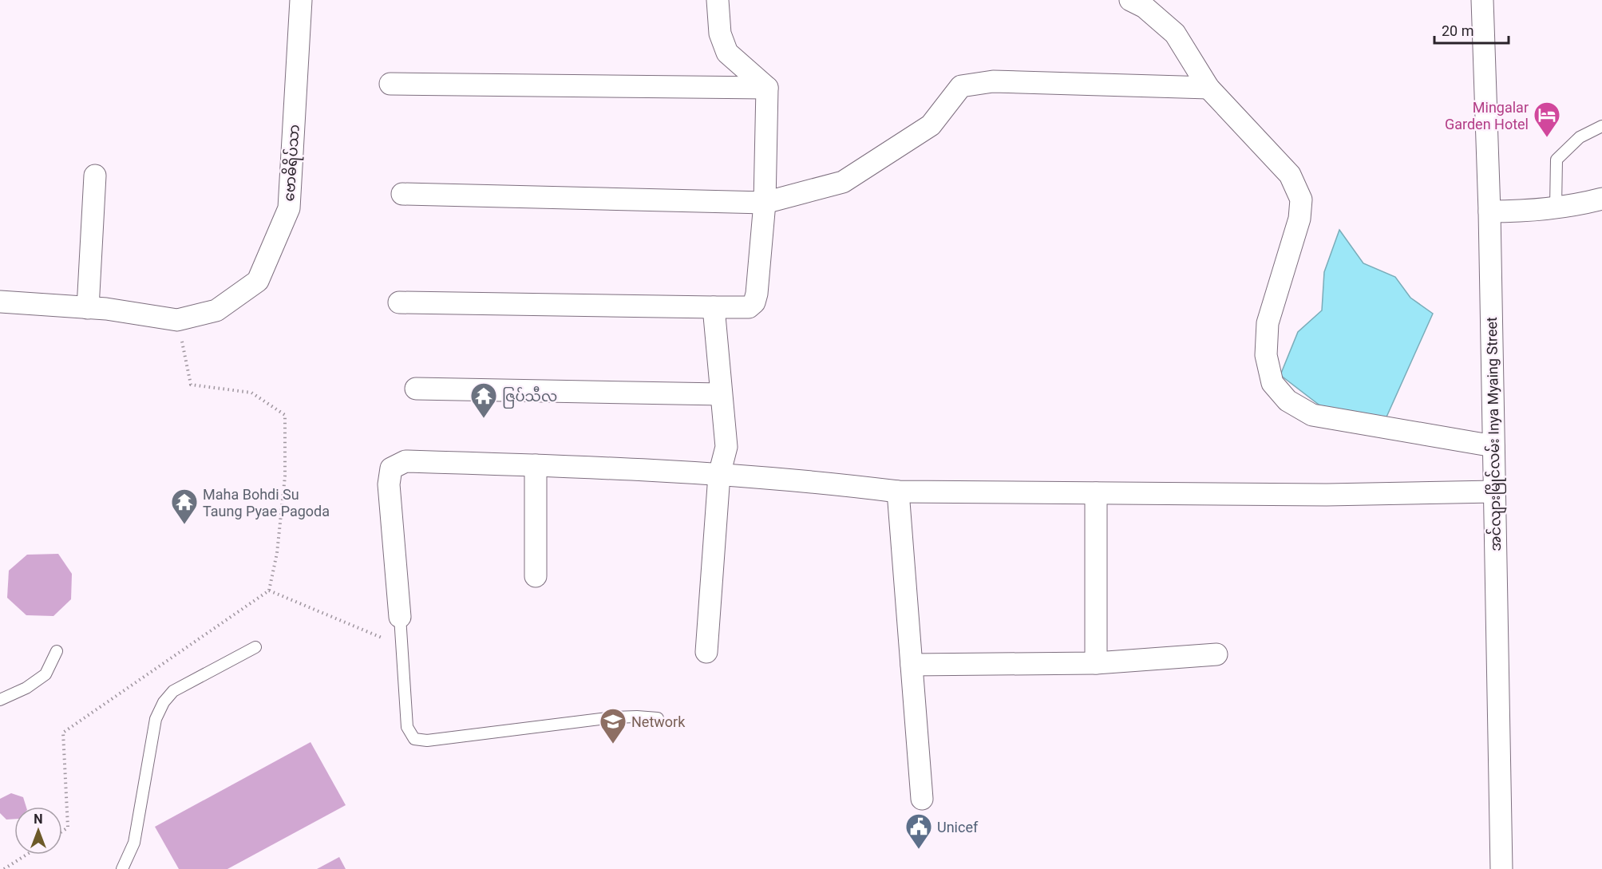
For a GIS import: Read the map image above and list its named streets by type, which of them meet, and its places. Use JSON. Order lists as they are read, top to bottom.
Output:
{
  "streets": {
    "street": ["ဗောဓိရိပ်သာ", "အင်လျားမြိုင်လမ်း Inya Myaing Street"]
  },
  "places": {
    "hotel": ["Mingalar Garden Hotel"],
    "temple": ["ဇြပ်သီလ", "Maha Bohdi Su Taung Pyae Pagoda"],
    "school or university": ["Network"],
    "public building": ["Unicef"]
  },
  "scale_bar": "20 m",
  "north": "top"
}
